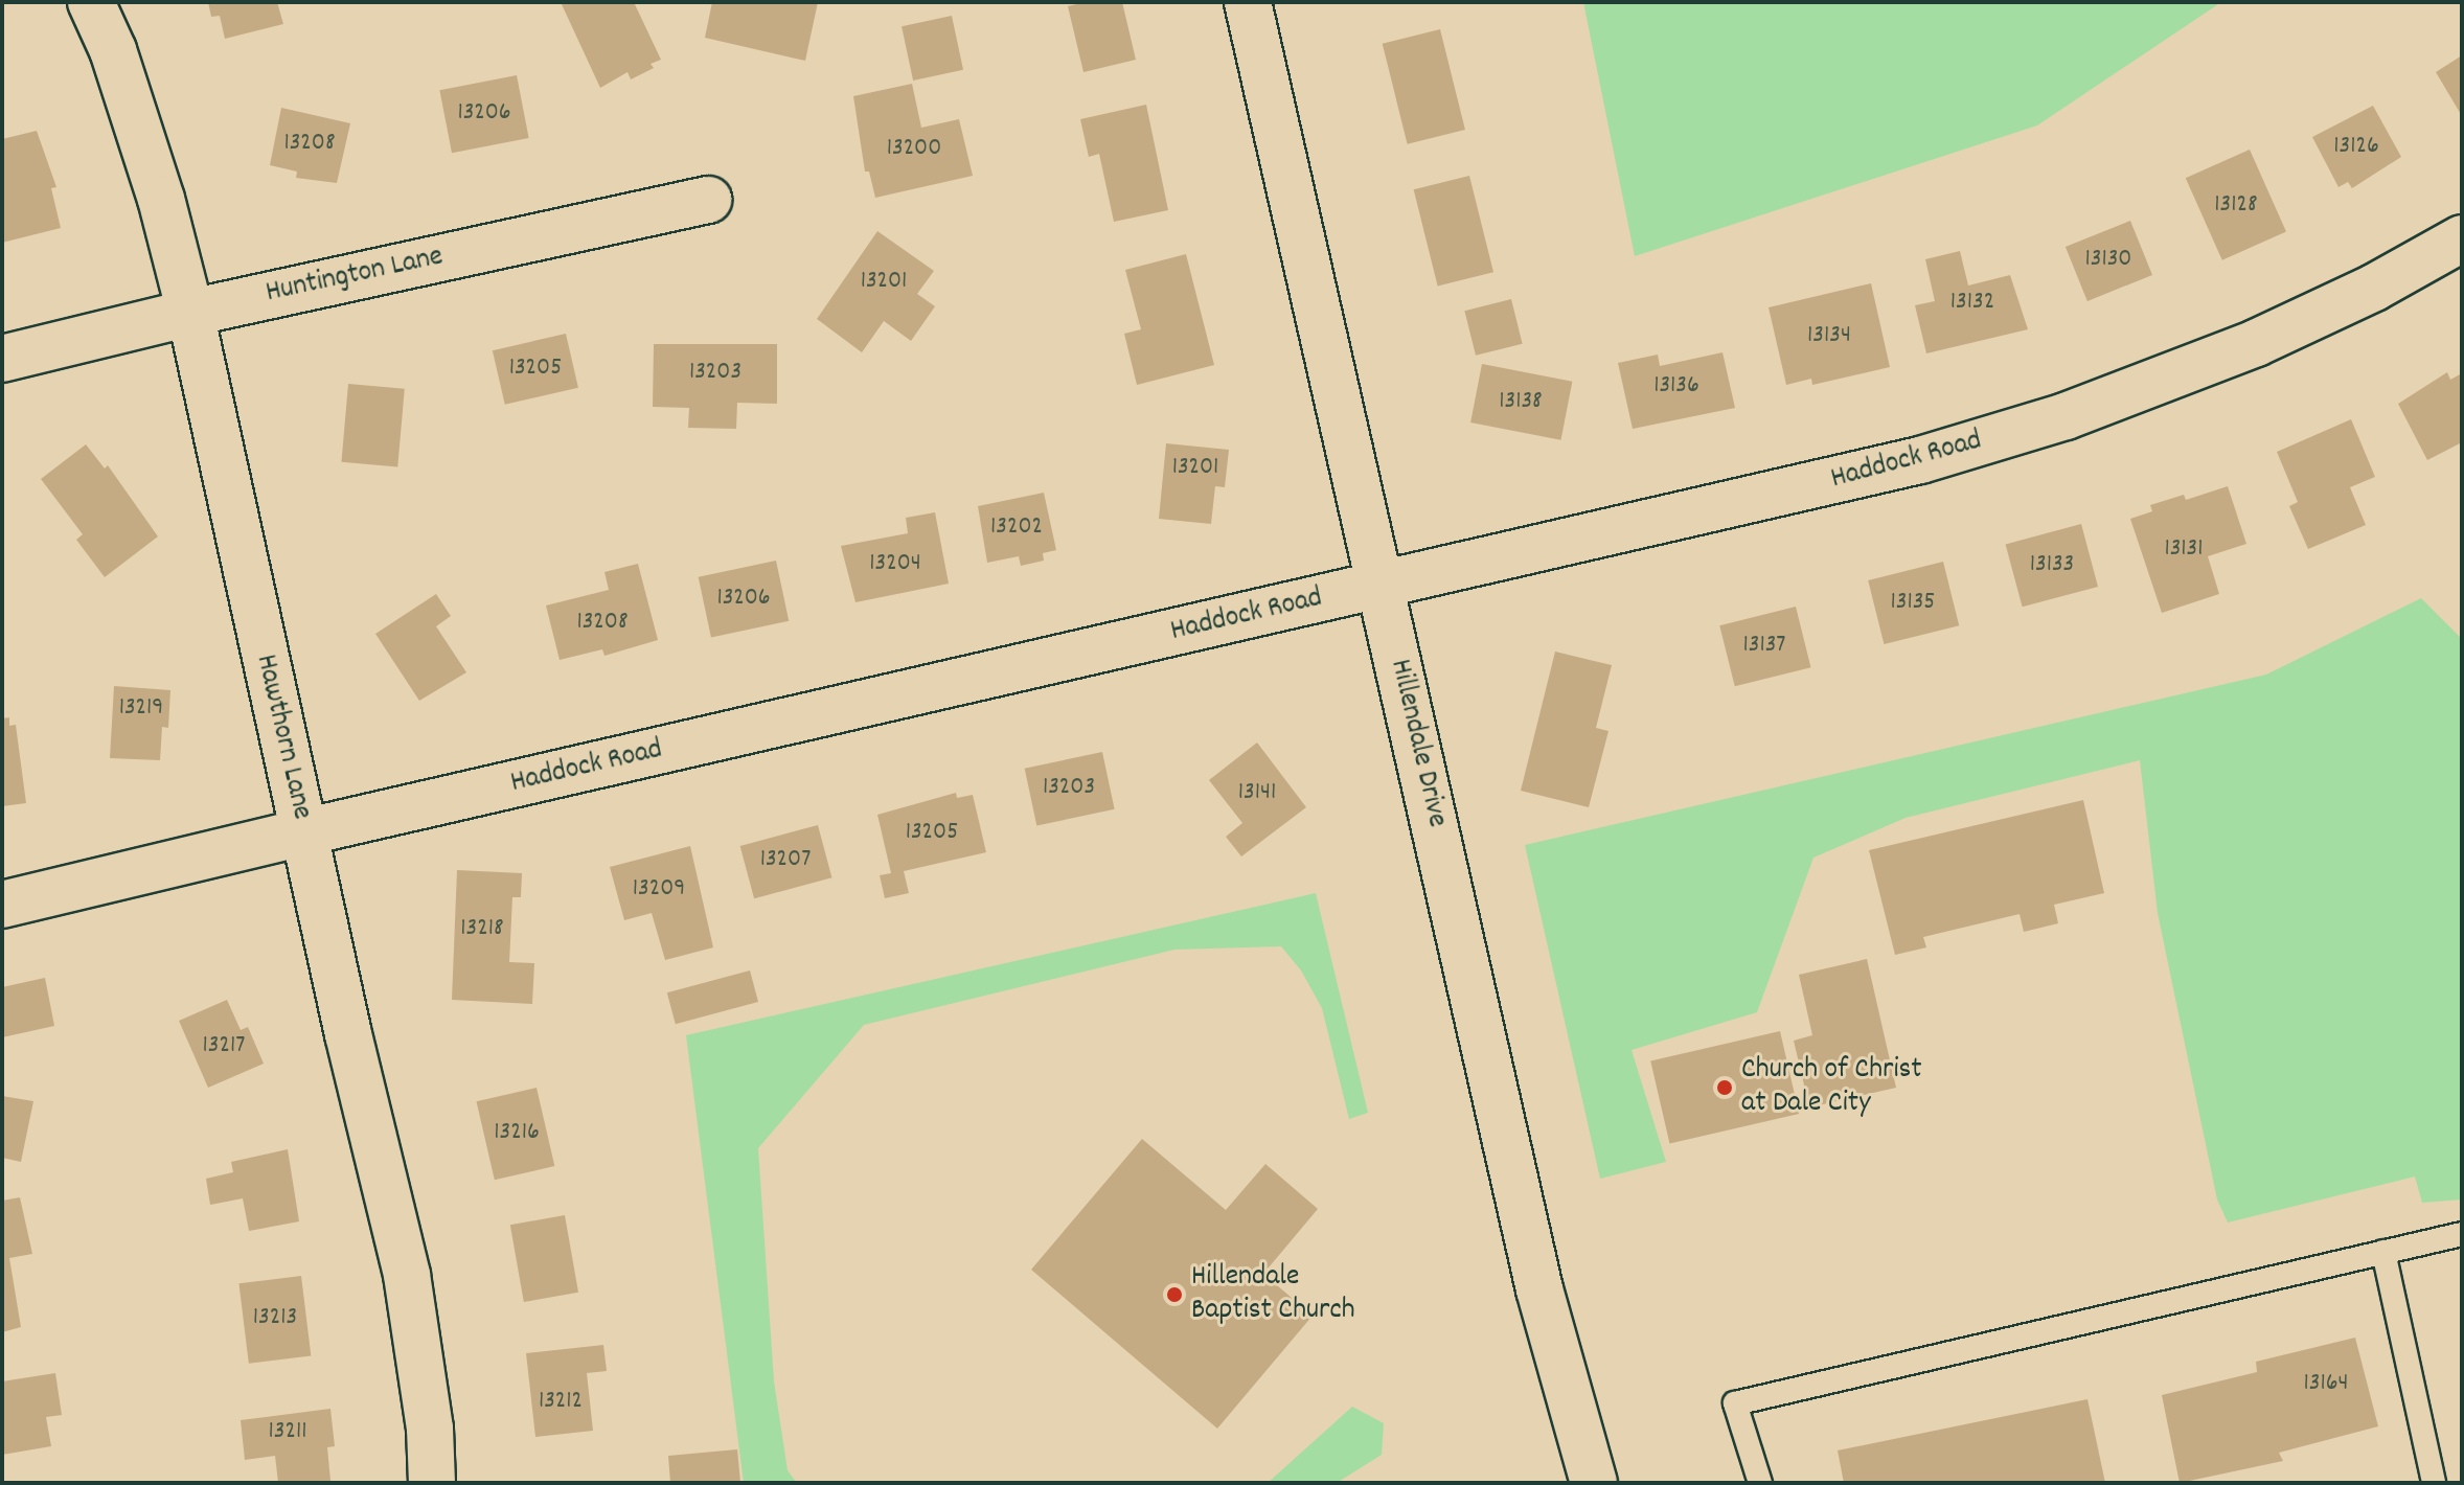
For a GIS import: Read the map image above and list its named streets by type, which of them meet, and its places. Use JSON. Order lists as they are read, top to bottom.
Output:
{
  "streets": {
    "street": [
      "Huntington Lane",
      "Haddock Road",
      "Hawthorn Lane",
      "Hillendale Drive"
    ]
  },
  "crossings": [
    ["Huntington Lane", "Hawthorn Lane"],
    ["Haddock Road", "Hawthorn Lane"],
    ["Haddock Road", "Hillendale Drive"]
  ],
  "places": ["Church of Christ at Dale City", "Hillendale Baptist Church"],
  "house_numbers": [
    "13206",
    "13208",
    "13126",
    "13200",
    "13128",
    "13130",
    "13201",
    "13132",
    "13134",
    "13205",
    "13203",
    "13136",
    "13138",
    "13201",
    "13202",
    "13131",
    "13204",
    "13133",
    "13206",
    "13135",
    "13208",
    "13137",
    "13219",
    "13203",
    "13141",
    "13205",
    "13207",
    "13209",
    "13218",
    "13217",
    "13216",
    "13213",
    "13164",
    "13212",
    "13211"
  ]
}
